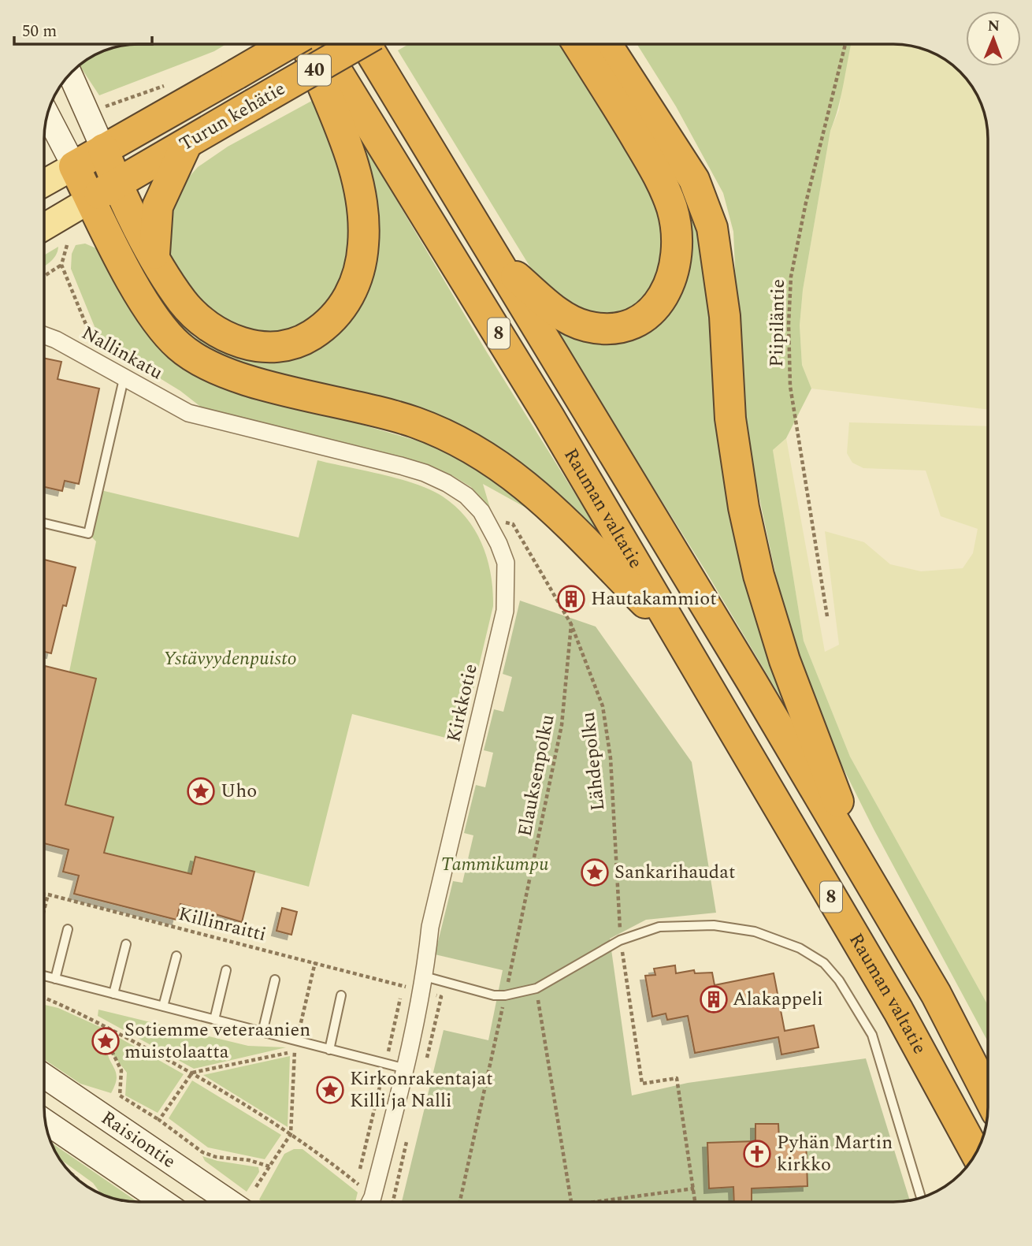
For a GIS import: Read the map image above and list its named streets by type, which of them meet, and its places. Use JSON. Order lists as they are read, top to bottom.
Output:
{
  "streets": {
    "highway": [
      "40",
      "Turun kehätie",
      "8",
      "Rauman valtatie"
    ],
    "main road": ["Raisiontie"],
    "street": ["Nallinkatu", "Kirkkotie"],
    "path": [
      "Piipiläntie",
      "Lähdepolku",
      "Elauksenpolku",
      "Killinraitti"
    ]
  },
  "crossings": [
    ["40", "Turun kehätie"],
    ["Nallinkatu", "Kirkkotie"],
    ["Lähdepolku", "Elauksenpolku"]
  ],
  "parks": ["Ystävyydenpuisto", "Tammikumpu"],
  "places": {
    "building": ["Hautakammiot", "Alakappeli"],
    "place": [
      "Uho",
      "Sankarihaudat",
      "Sotiemme veteraanien muistolaatta",
      "Kirkonrakentajat Killi ja Nalli"
    ],
    "church": ["Pyhän Martin kirkko"]
  },
  "scale_bar": "50 m",
  "north": "top"
}
